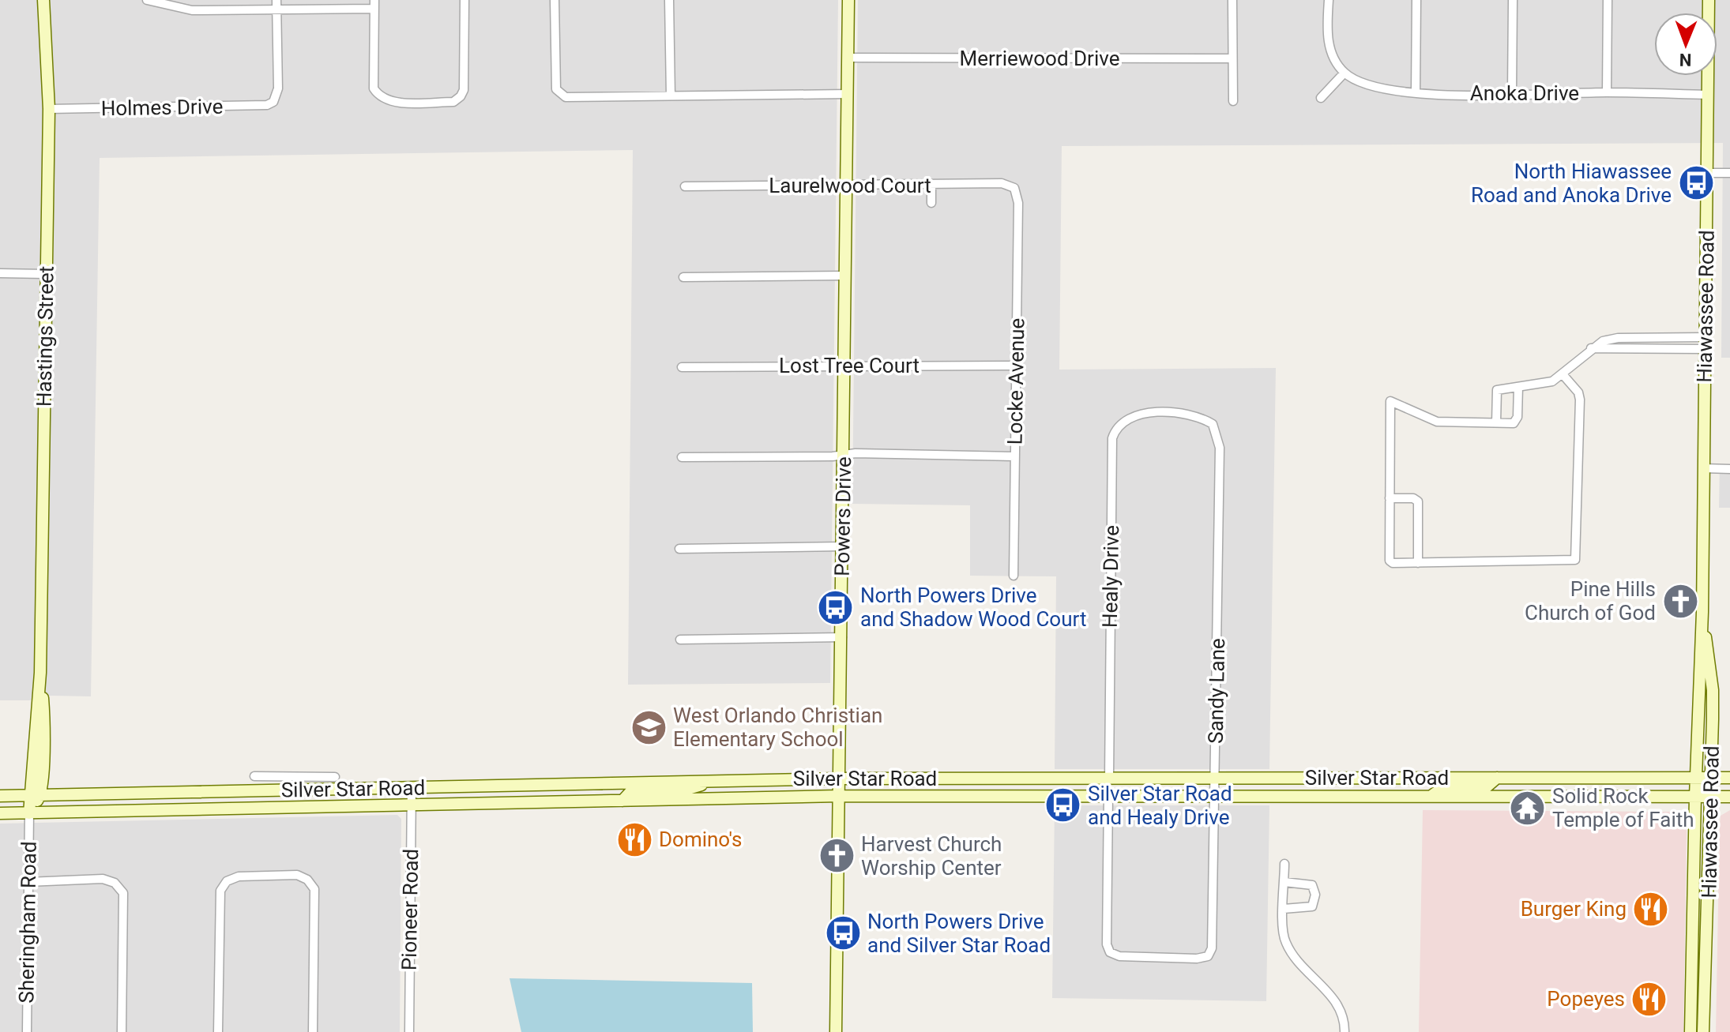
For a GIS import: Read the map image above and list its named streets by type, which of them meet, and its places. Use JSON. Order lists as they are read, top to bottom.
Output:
{
  "streets": {
    "main road": [
      "Hiawassee Road",
      "Hastings Street",
      "Powers Drive",
      "Silver Star Road"
    ],
    "street": [
      "Merriewood Drive",
      "Anoka Drive",
      "Holmes Drive",
      "Laurelwood Court",
      "Lost Tree Court",
      "Locke Avenue",
      "Healy Drive",
      "Sandy Lane",
      "Pioneer Road",
      "Sheringham Road"
    ]
  },
  "crossings": [
    ["Merriewood Drive", "Powers Drive"],
    ["Anoka Drive", "Hiawassee Road"],
    ["Holmes Drive", "Hastings Street"],
    ["Laurelwood Court", "Locke Avenue"],
    ["Laurelwood Court", "Powers Drive"],
    ["Hiawassee Road", "Silver Star Road"],
    ["Hastings Street", "Silver Star Road"],
    ["Lost Tree Court", "Locke Avenue"],
    ["Lost Tree Court", "Powers Drive"],
    ["Powers Drive", "Silver Star Road"],
    ["Healy Drive", "Sandy Lane"],
    ["Healy Drive", "Silver Star Road"],
    ["Sandy Lane", "Silver Star Road"],
    ["Silver Star Road", "Pioneer Road"],
    ["Silver Star Road", "Sheringham Road"]
  ],
  "places": {
    "bus stop": [
      "North Hiawassee Road and Anoka Drive",
      "North Powers Drive and Shadow Wood Court",
      "Silver Star Road and Healy Drive",
      "North Powers Drive and Silver Star Road"
    ],
    "church": ["Pine Hills Church of God", "Harvest Church Worship Center"],
    "school or university": ["West Orlando Christian Elementary School"],
    "temple": ["Solid Rock Temple of Faith"],
    "restaurant": ["Domino's", "Burger King", "Popeyes"]
  },
  "north": "bottom"
}
